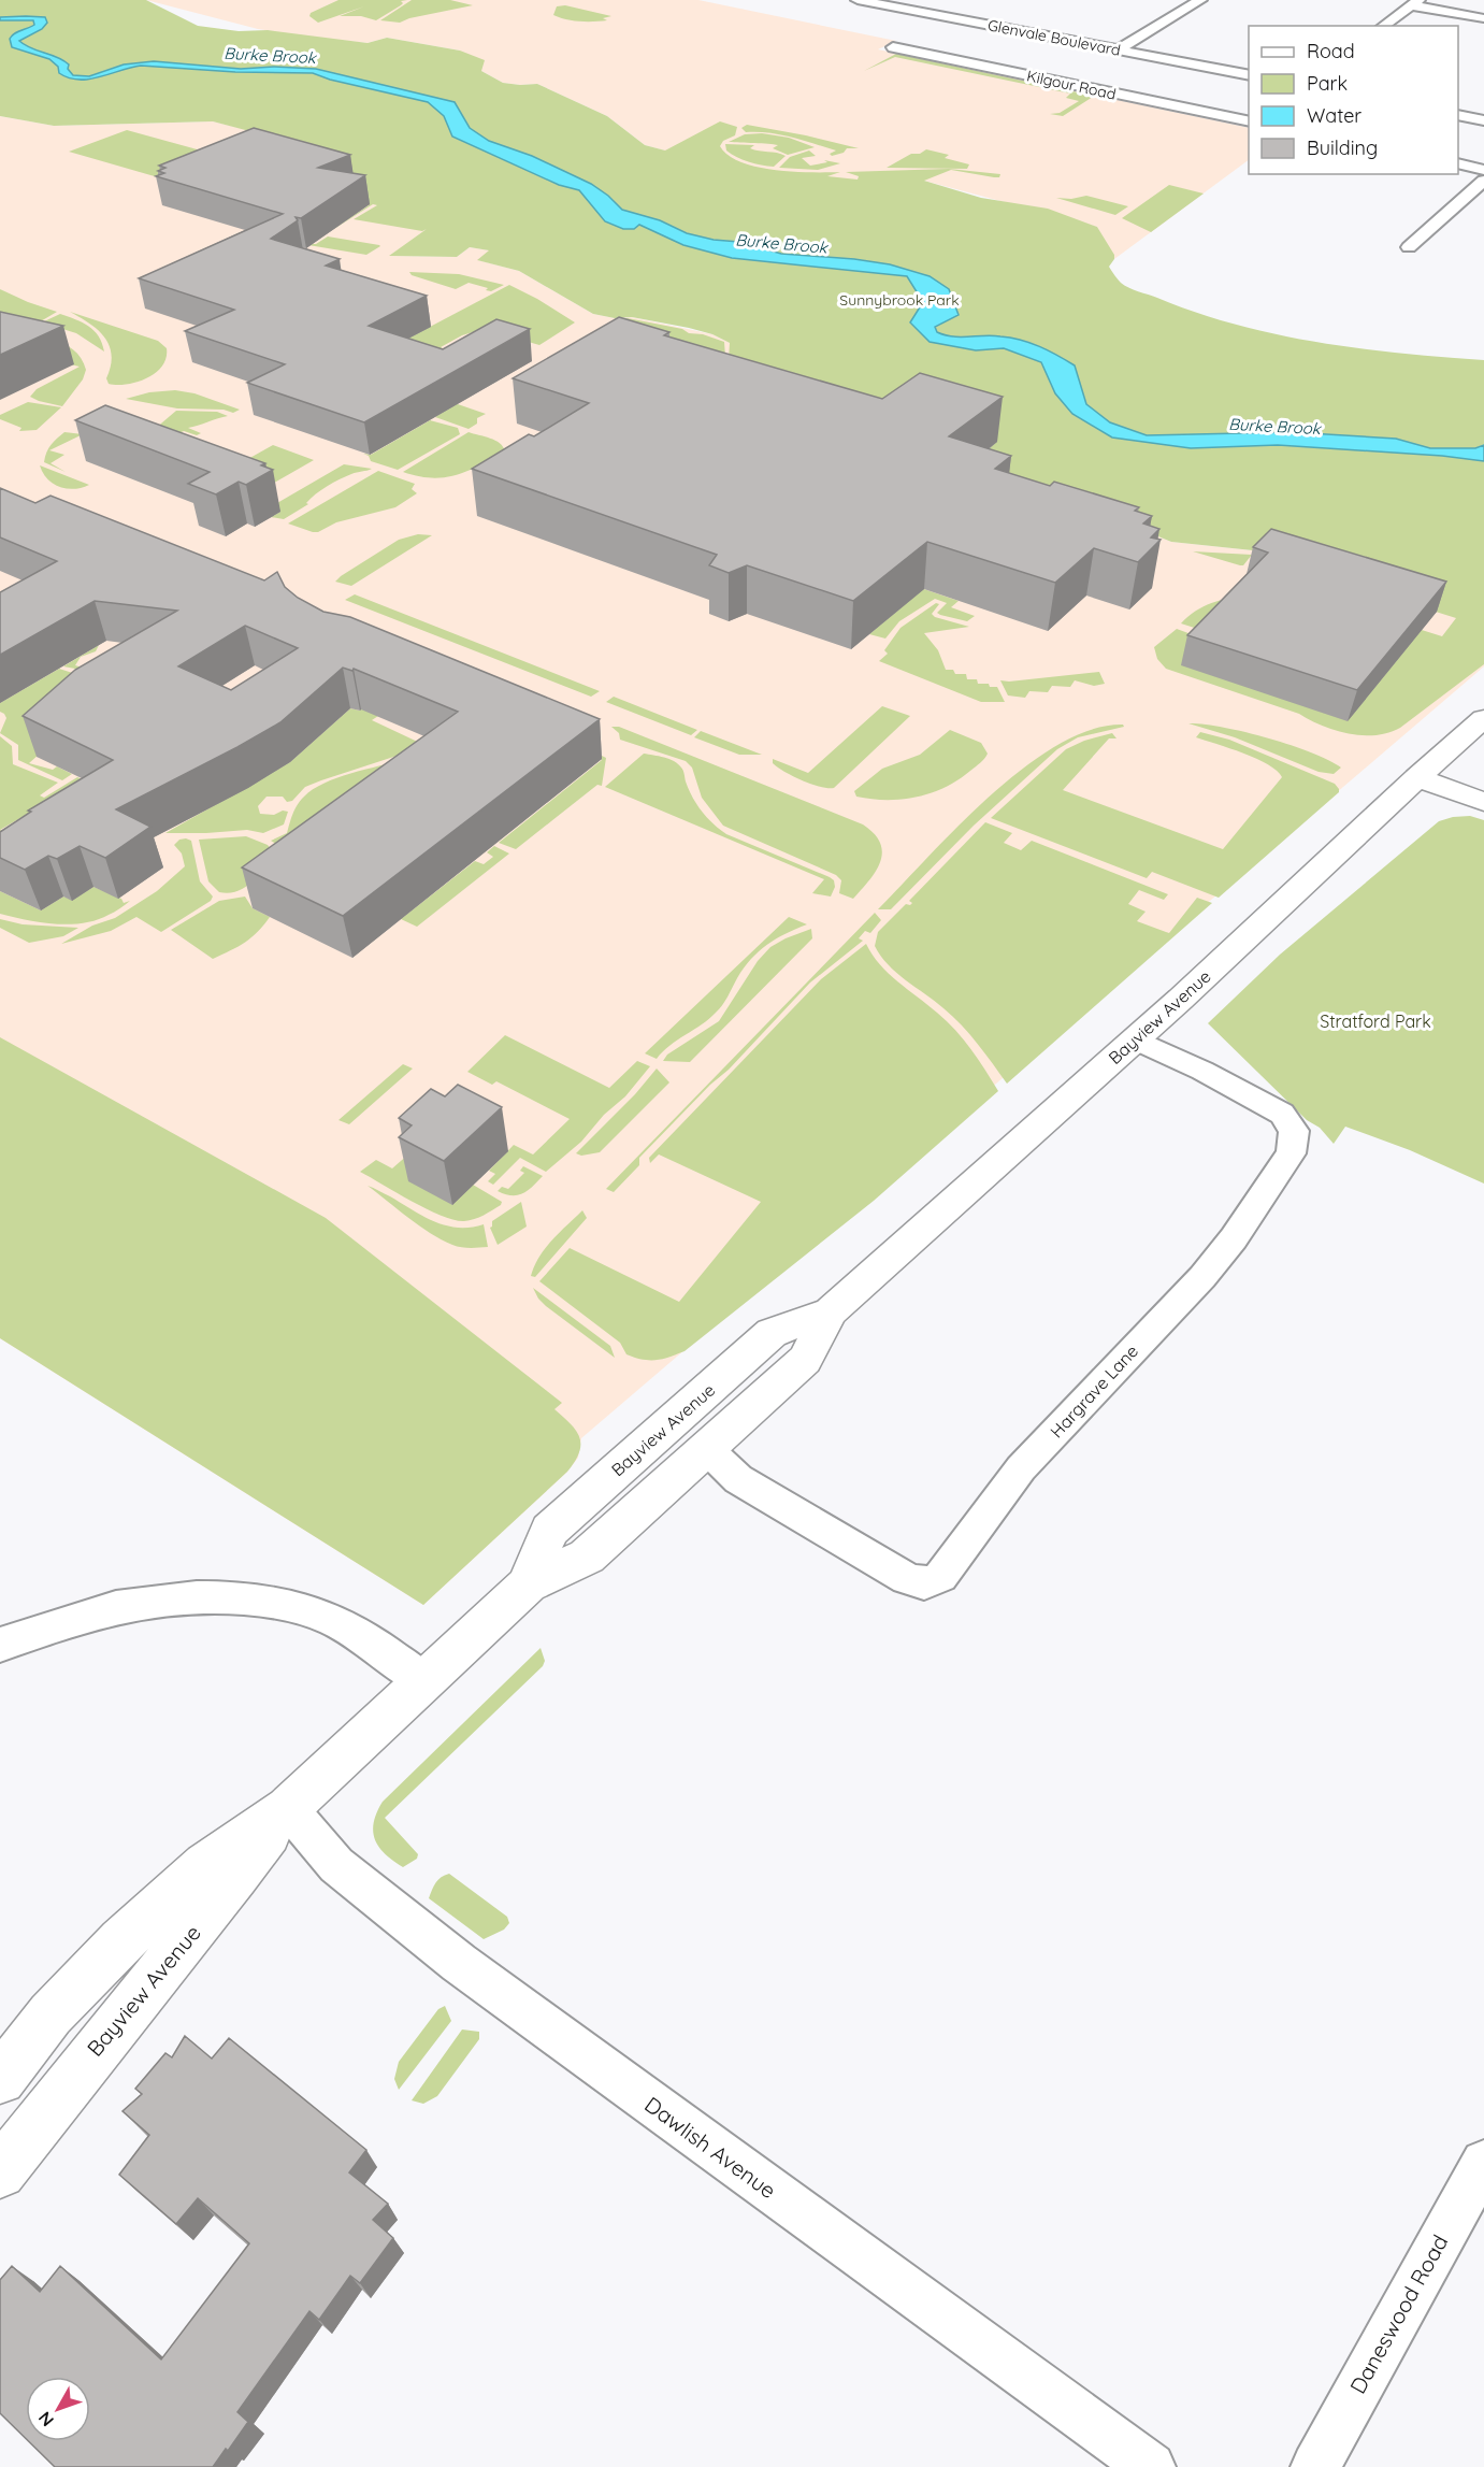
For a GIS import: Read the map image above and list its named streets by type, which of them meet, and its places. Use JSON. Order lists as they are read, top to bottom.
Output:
{
  "streets": {
    "main road": ["Bayview Avenue"],
    "street": [
      "Glenvale Boulevard",
      "Kilgour Road",
      "Hargrave Lane",
      "Dawlish Avenue",
      "Daneswood Road"
    ]
  },
  "crossings": [
    ["Bayview Avenue", "Hargrave Lane"],
    ["Bayview Avenue", "Dawlish Avenue"]
  ],
  "water": ["Burke Brook"],
  "parks": ["Sunnybrook Park", "Stratford Park"],
  "legend": [
    "Road",
    "Park",
    "Water",
    "Building"
  ],
  "north": "bottom left"
}
